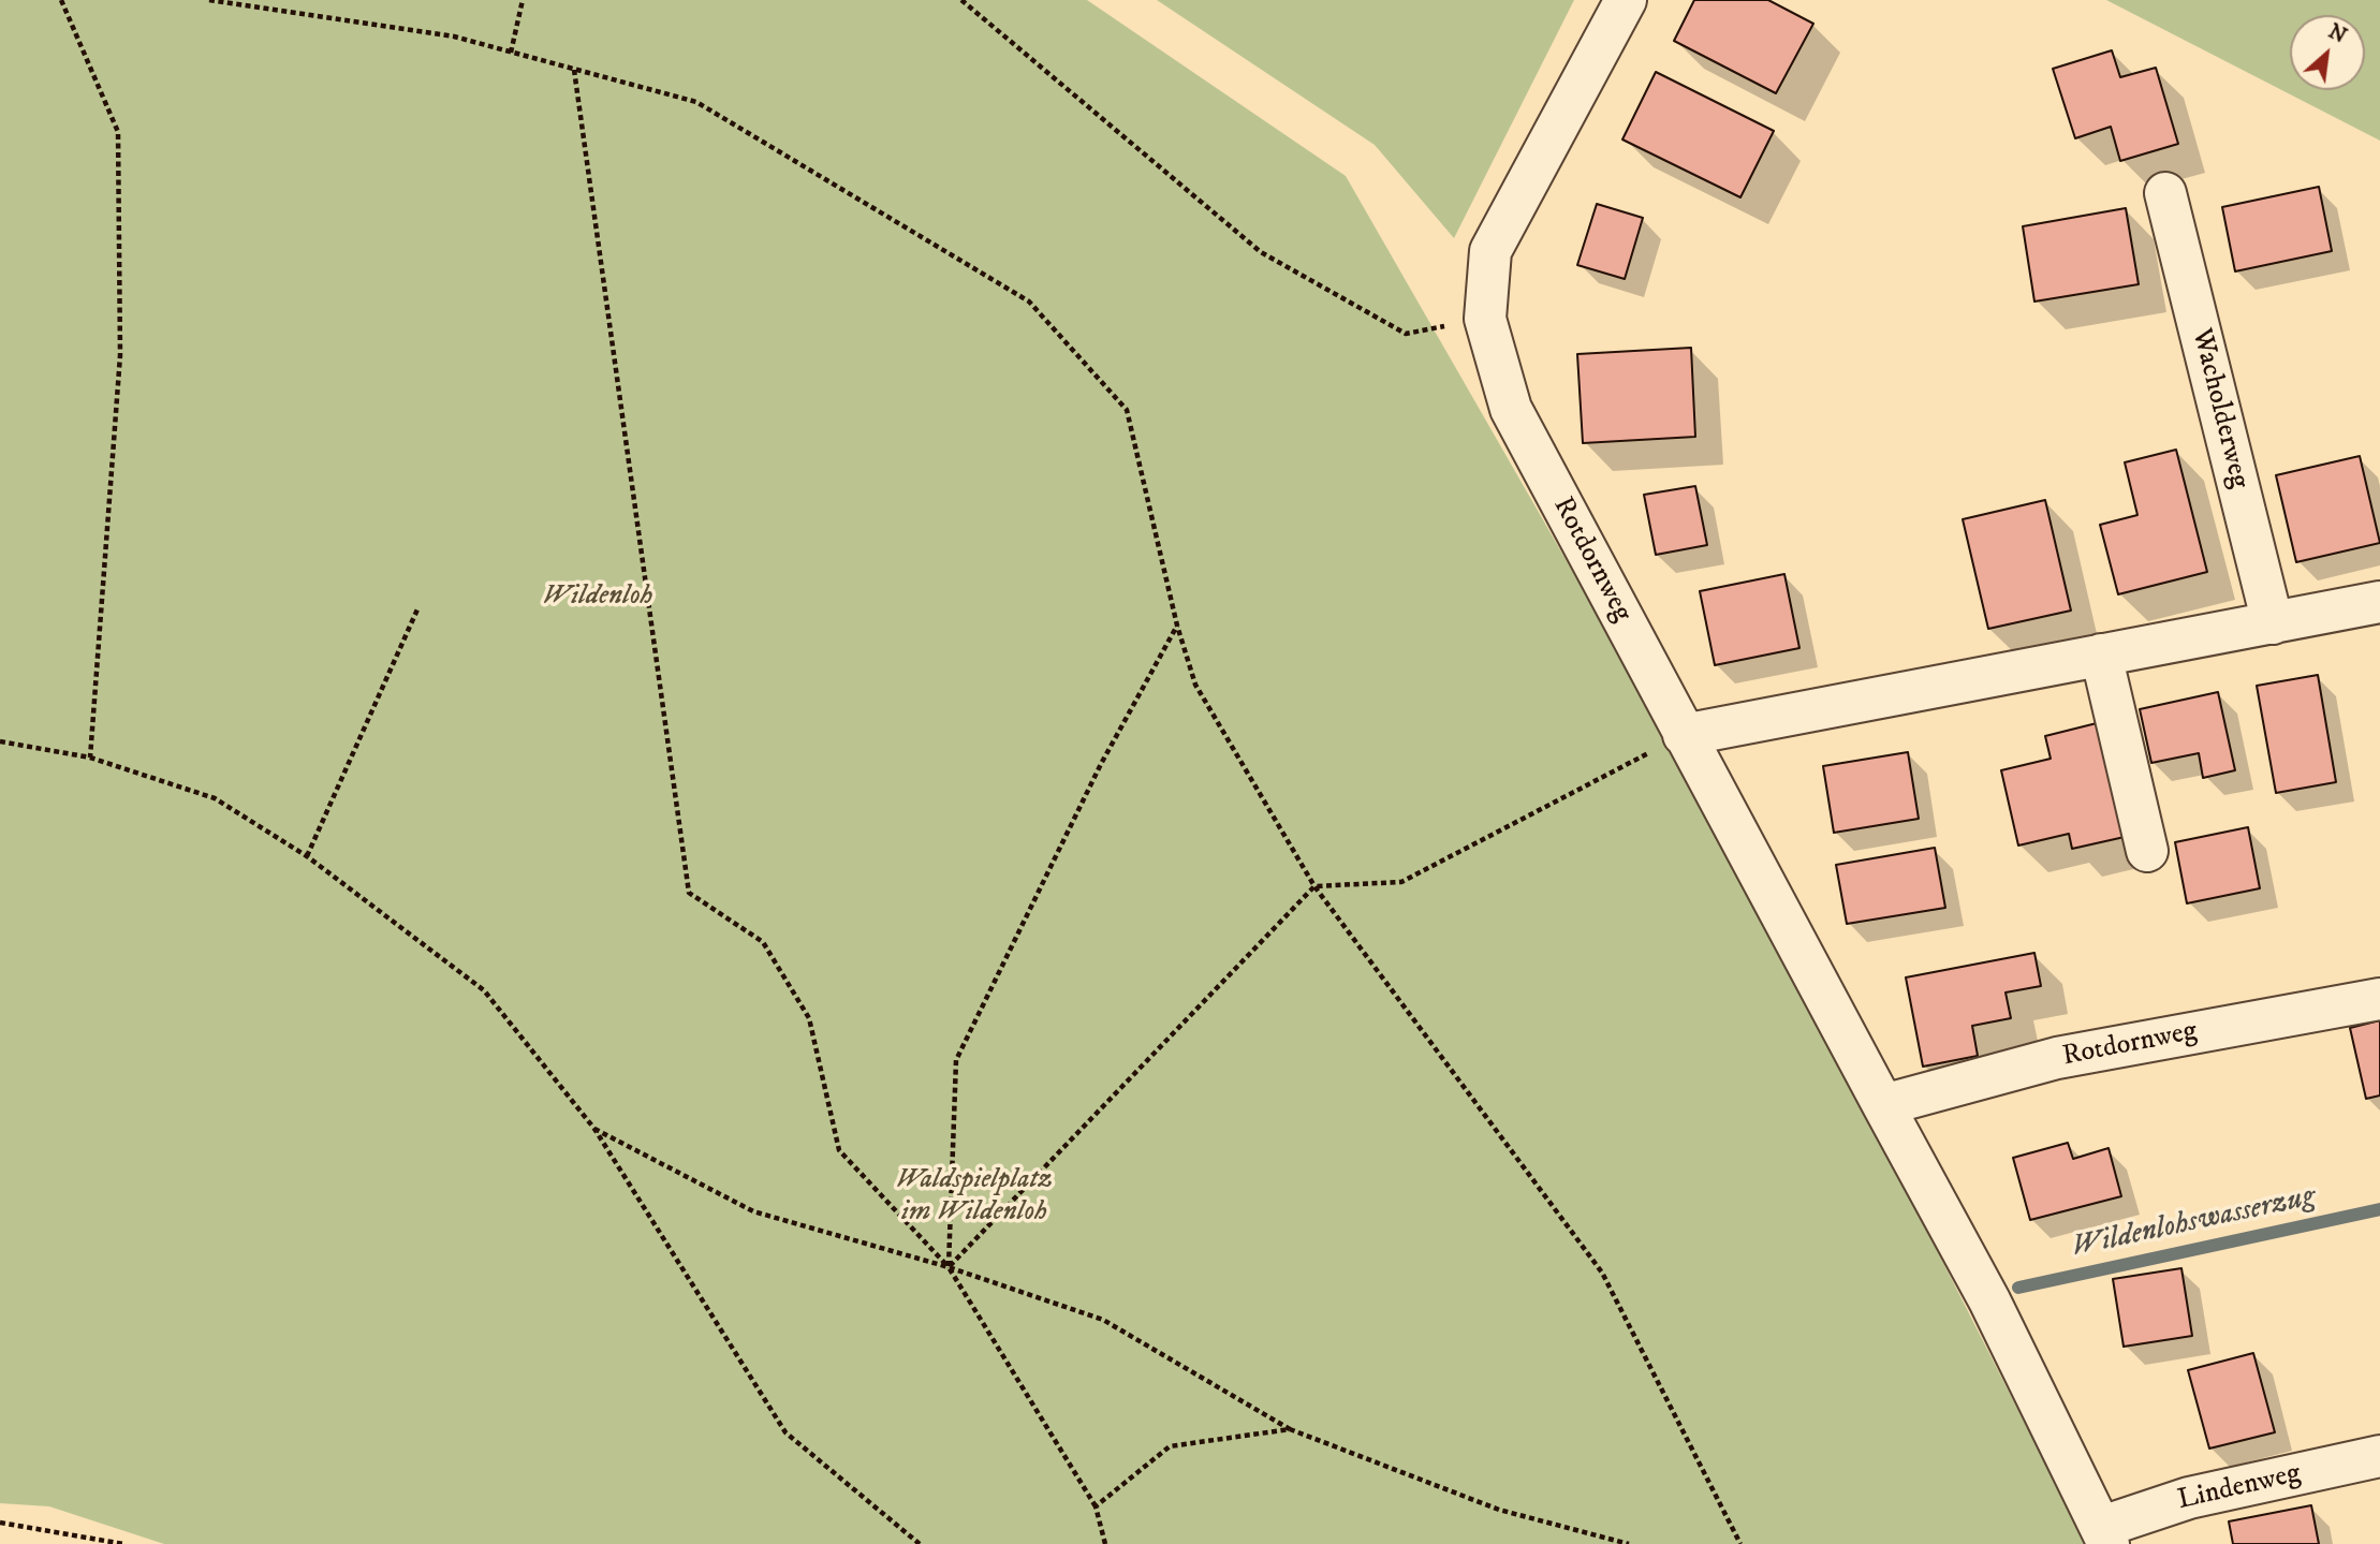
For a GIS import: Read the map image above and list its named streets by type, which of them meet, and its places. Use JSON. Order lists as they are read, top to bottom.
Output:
{
  "streets": {
    "street": ["Wacholderweg", "Rotdornweg", "Lindenweg"]
  },
  "crossings": [
    ["Rotdornweg", "Lindenweg"]
  ],
  "water": ["Wildenlohswasserzug"],
  "parks": ["Wildenloh", "Waldspielplatz im Wildenloh"],
  "north": "top right"
}
